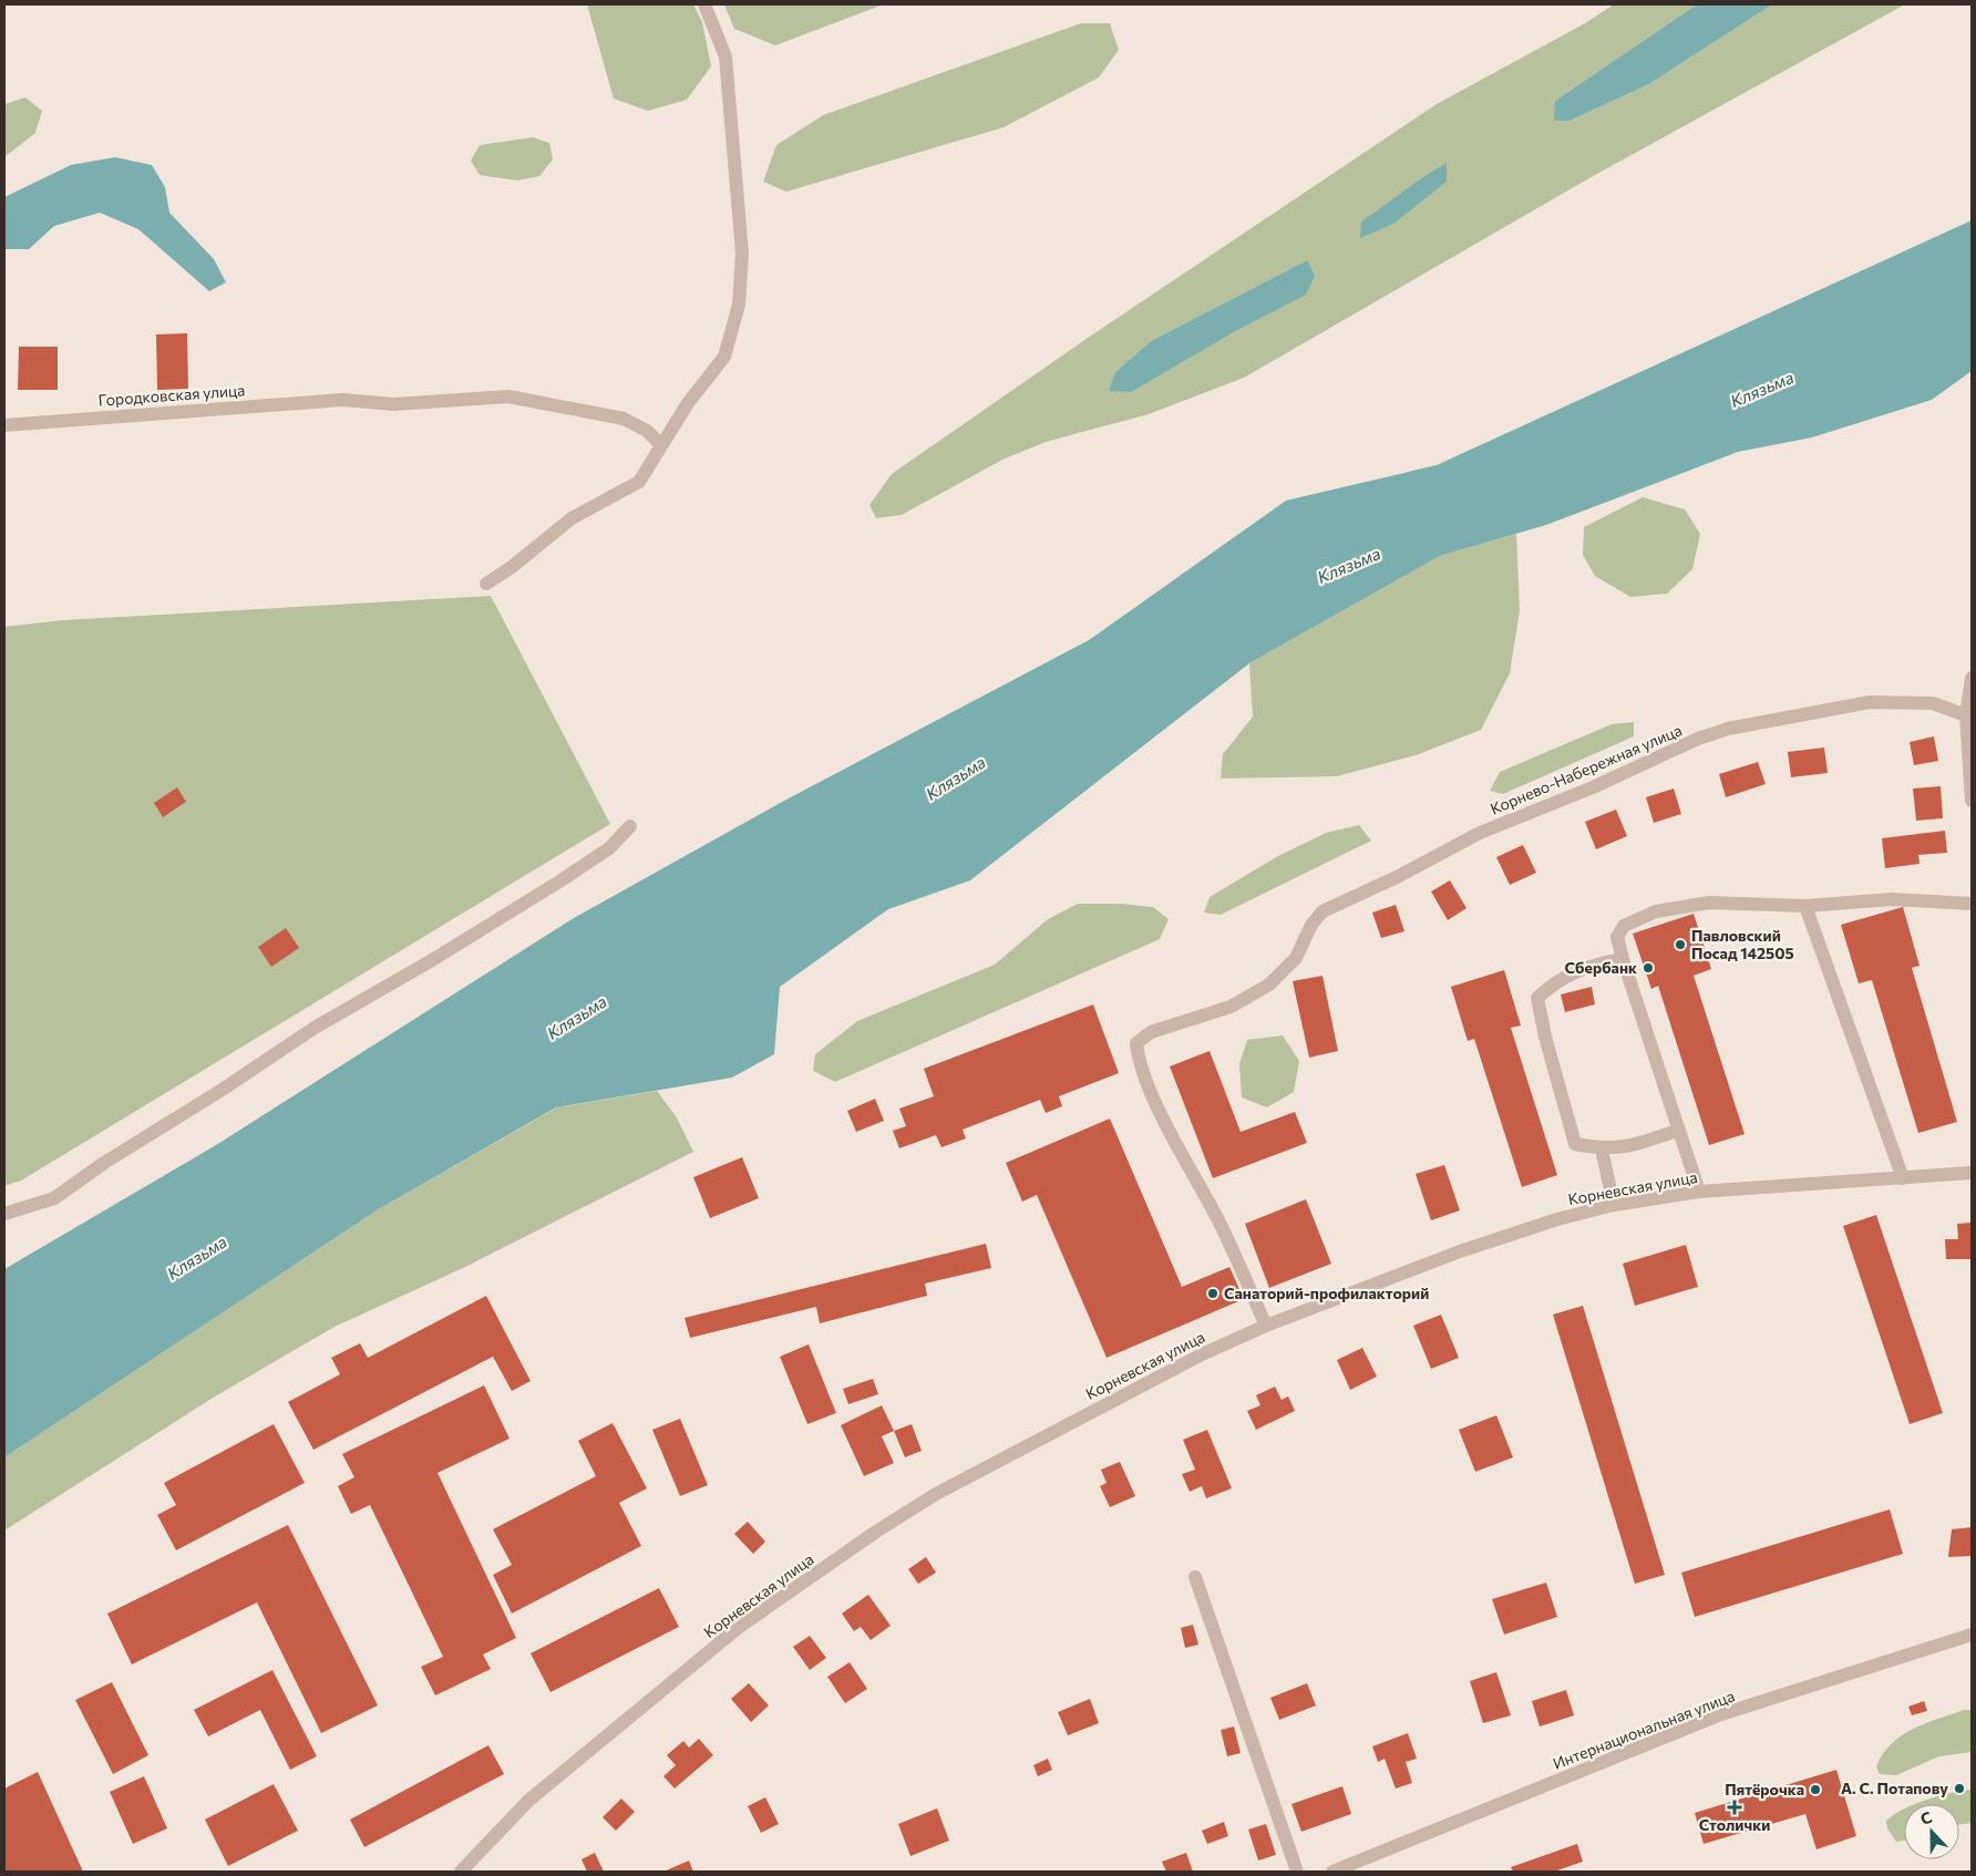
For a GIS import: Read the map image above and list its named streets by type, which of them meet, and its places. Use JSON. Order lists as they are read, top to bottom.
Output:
{
  "streets": {
    "street": [
      "Городковская улица",
      "Корнево-Набережная улица",
      "Корневская улица",
      "Интернациональная улица"
    ]
  },
  "crossings": [
    ["Корнево-Набережная улица", "Корневская улица"]
  ],
  "water": ["Клязьма"],
  "places": {
    "other": [
      "Павловский Посад 142505",
      "Сбербанк",
      "Санаторий-профилакторий",
      "А. С. Потапову",
      "Пятёрочка"
    ],
    "health": ["Столички"]
  },
  "north": "top"
}
